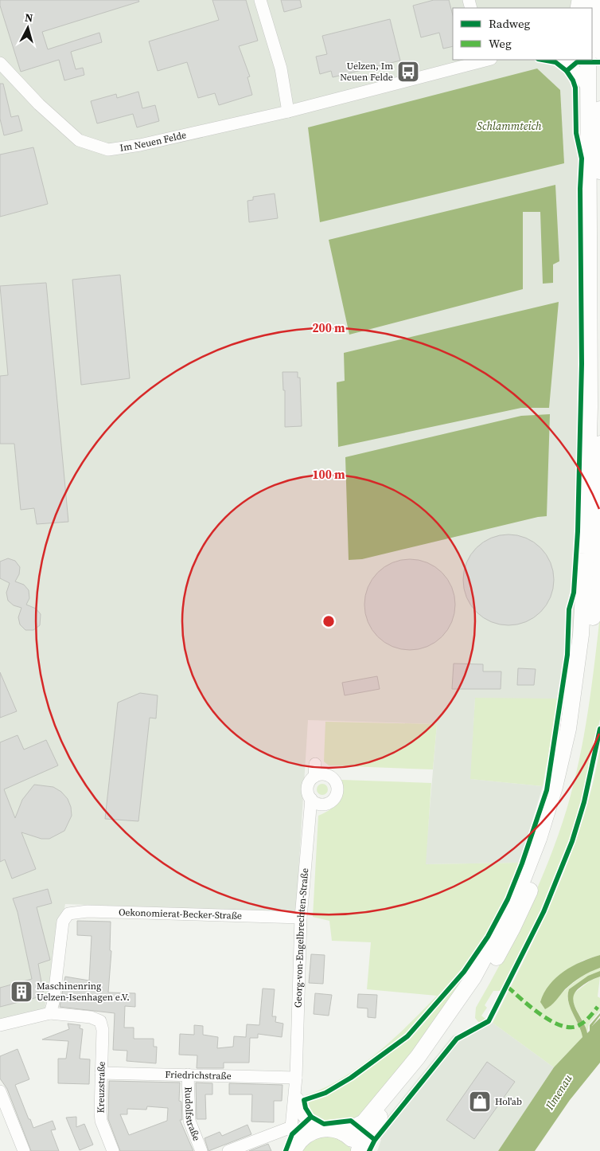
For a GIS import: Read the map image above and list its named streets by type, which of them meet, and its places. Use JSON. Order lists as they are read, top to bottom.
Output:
{
  "streets": {
    "street": [
      "Im Neuen Felde",
      "Oekonomierat-Becker-Straße",
      "Georg-von-Engelbrechten-Straße",
      "Friedrichstraße",
      "Kreuzstraße",
      "Rudolfstraße"
    ]
  },
  "crossings": [
    ["Oekonomierat-Becker-Straße", "Georg-von-Engelbrechten-Straße"],
    ["Oekonomierat-Becker-Straße", "Kreuzstraße"],
    ["Georg-von-Engelbrechten-Straße", "Friedrichstraße"],
    ["Friedrichstraße", "Kreuzstraße"],
    ["Friedrichstraße", "Rudolfstraße"]
  ],
  "water": ["Schlammteich", "Ilmenau"],
  "places": {
    "bus stop": ["Uelzen, Im Neuen Felde"],
    "building": ["Maschinenring Uelzen-Isenhagen e.V."],
    "shop": ["Hol'ab"]
  },
  "legend": ["Radweg", "Weg"],
  "north": "top",
  "rings": ["200 m", "100 m"]
}
